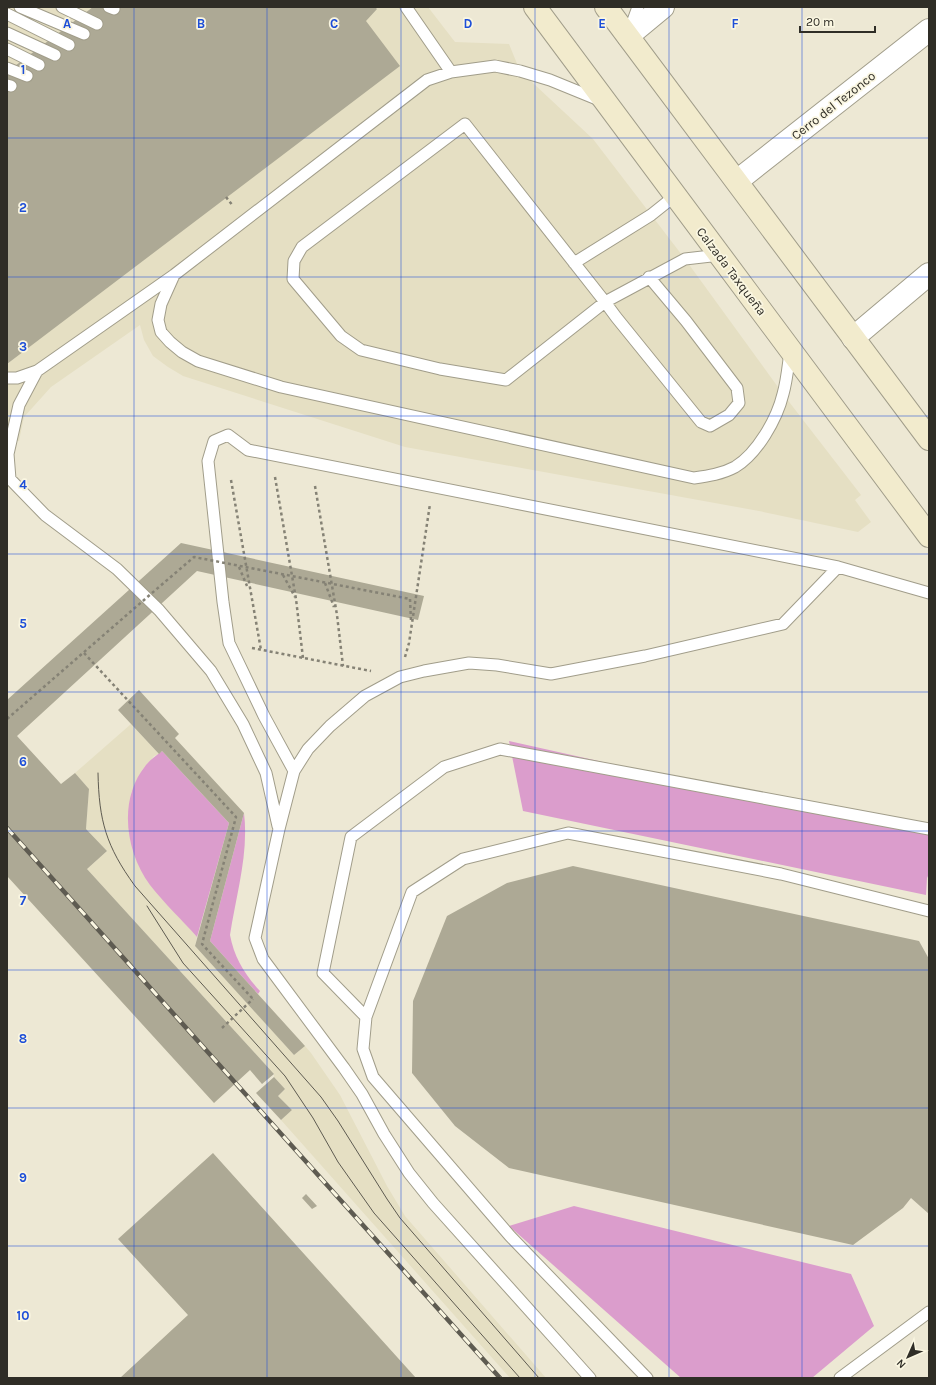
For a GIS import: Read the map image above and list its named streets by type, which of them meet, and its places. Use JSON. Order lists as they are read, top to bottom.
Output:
{
  "streets": {
    "main road": ["Calzada Taxqueña"],
    "street": ["Cerro del Tezonco"]
  },
  "scale_bar": "20 m",
  "north": "bottom left",
  "grid": {
    "columns": [
      "A",
      "B",
      "C",
      "D",
      "E",
      "F"
    ],
    "rows": [
      "1",
      "2",
      "3",
      "4",
      "5",
      "6",
      "7",
      "8",
      "9",
      "10"
    ]
  }
}
